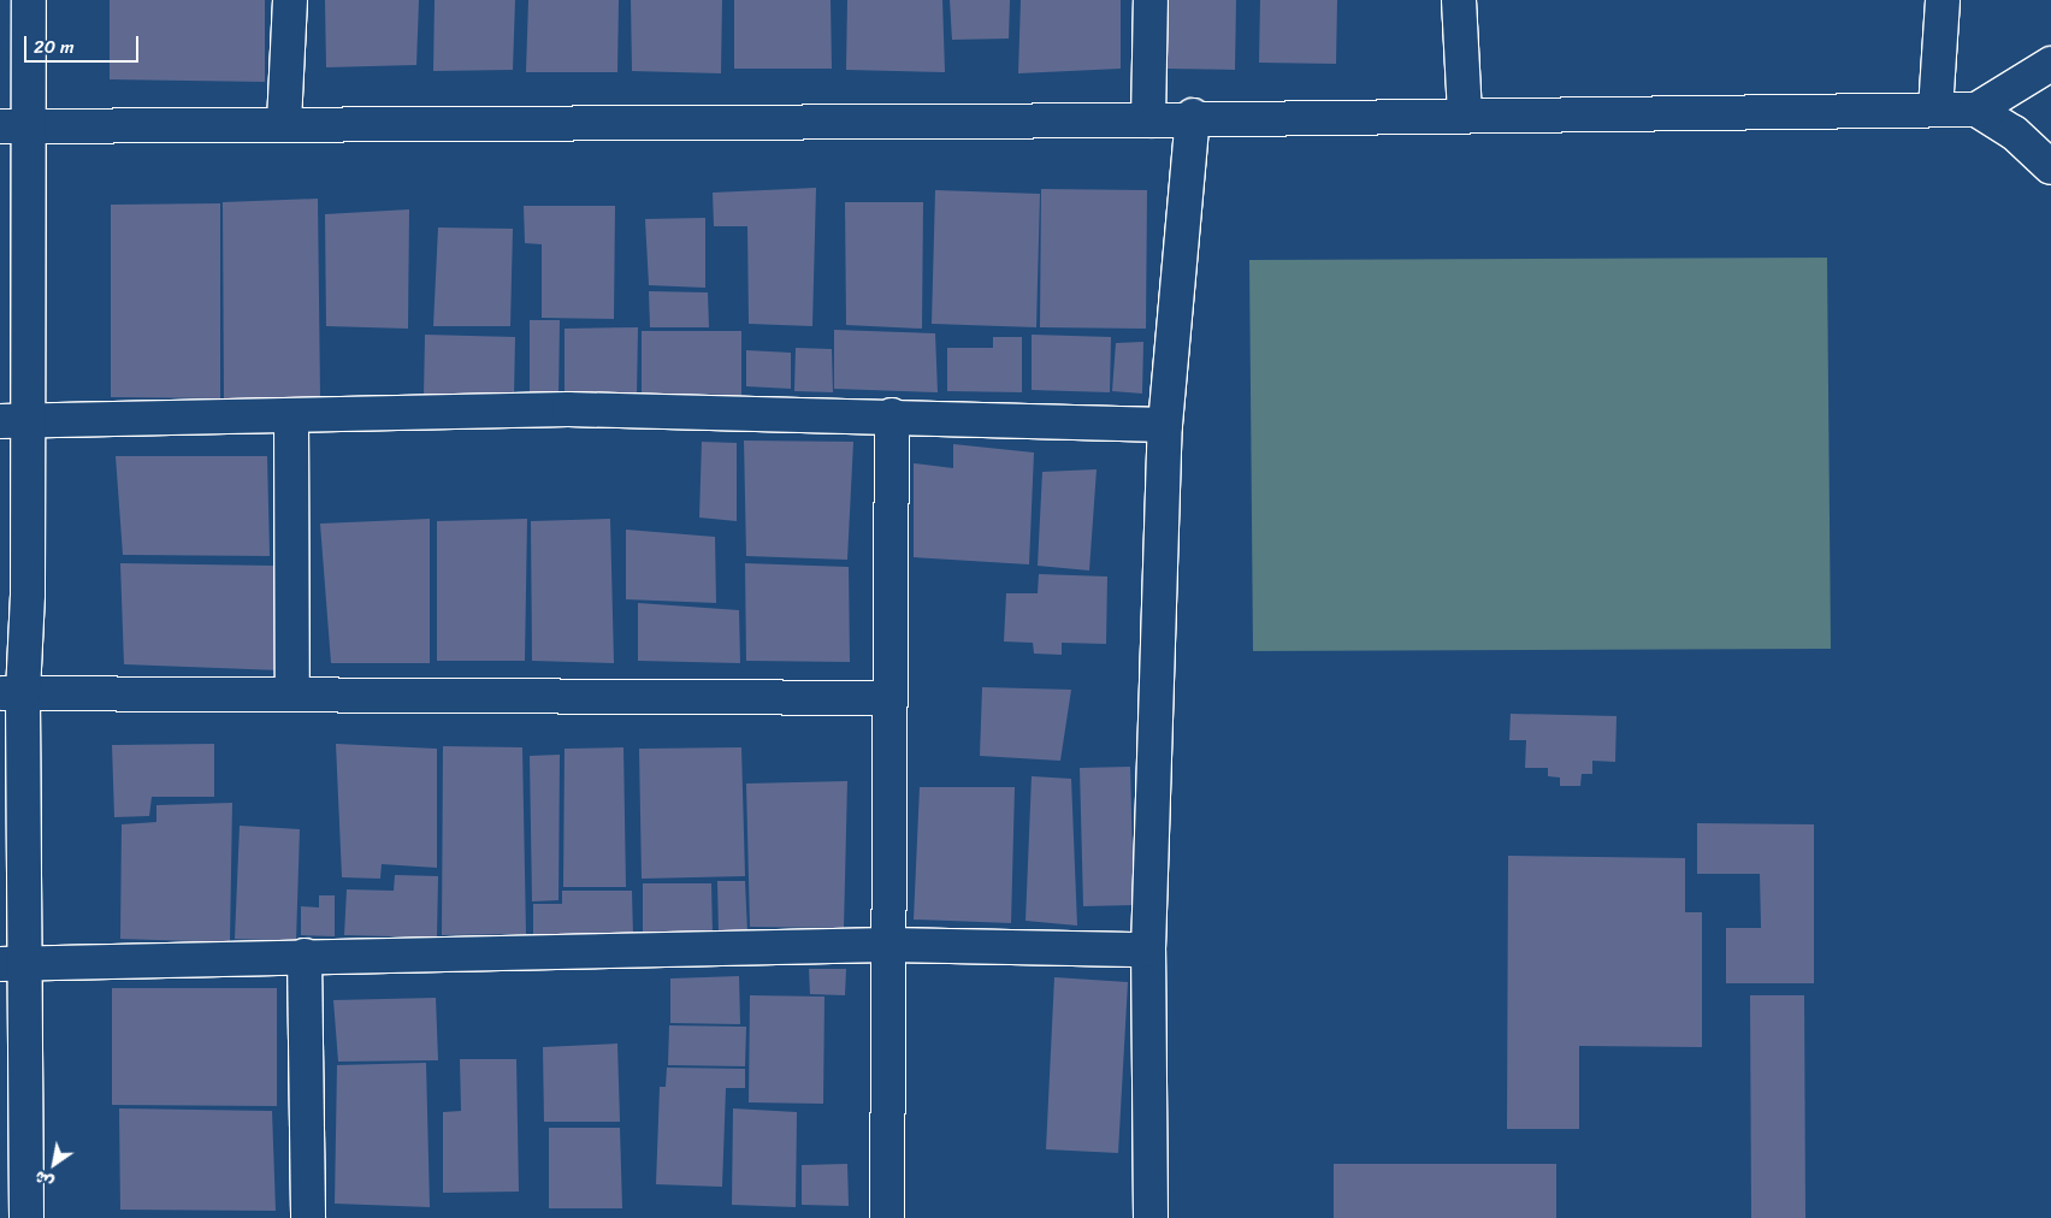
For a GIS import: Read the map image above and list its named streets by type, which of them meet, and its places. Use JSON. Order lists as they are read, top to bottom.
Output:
{
  "scale_bar": "20 m",
  "north": "bottom left"
}
